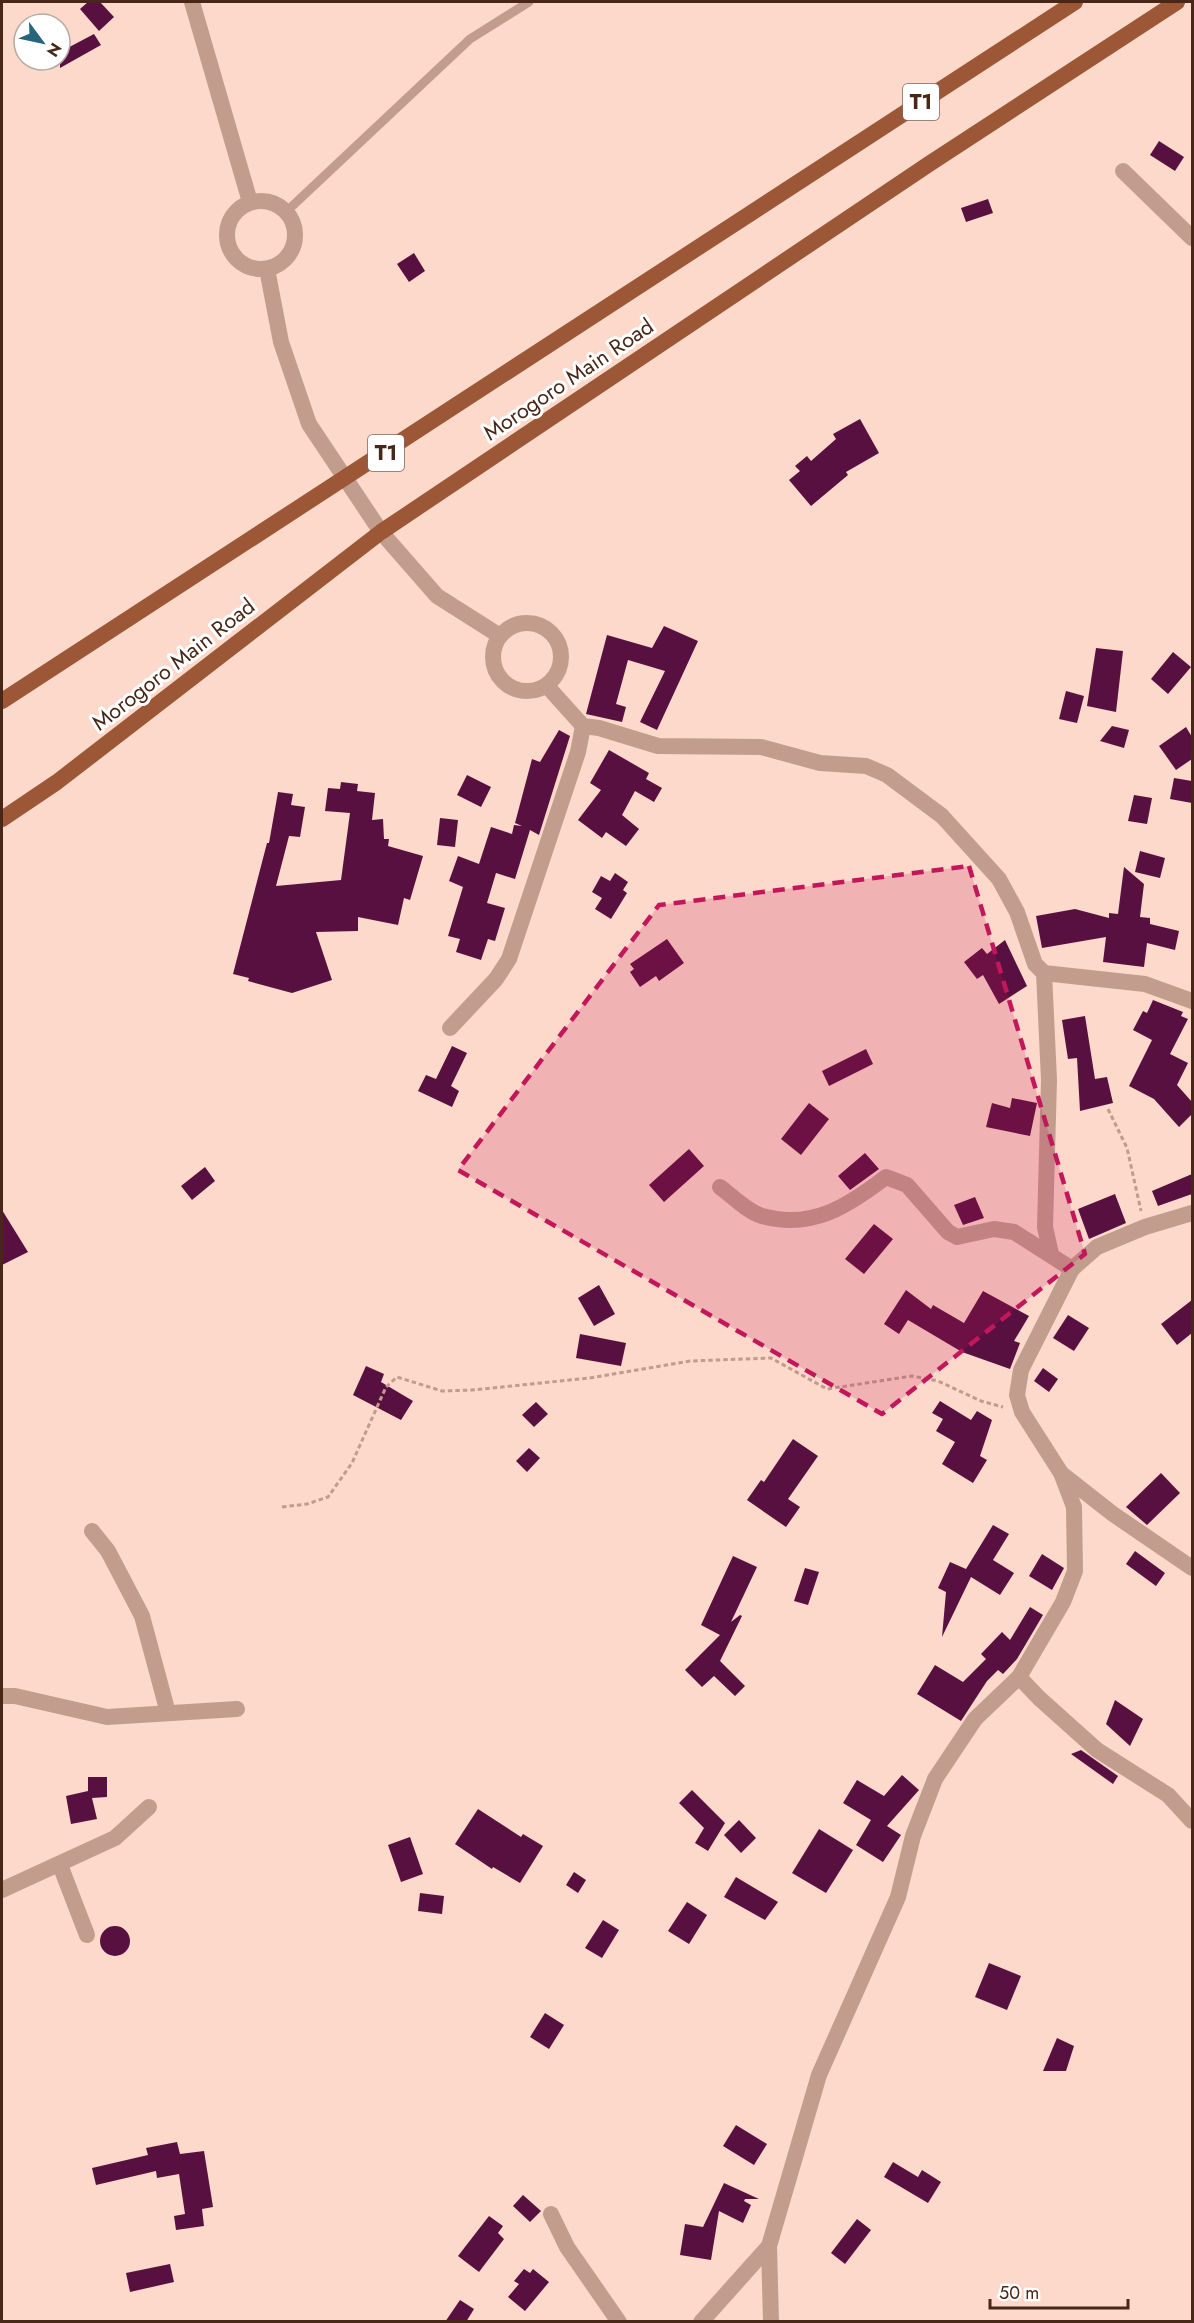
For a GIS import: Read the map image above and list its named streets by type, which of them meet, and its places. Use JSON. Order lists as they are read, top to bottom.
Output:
{
  "streets": {
    "highway": ["T1", "Morogoro Main Road"]
  },
  "scale_bar": "50 m",
  "north": "bottom right"
}
